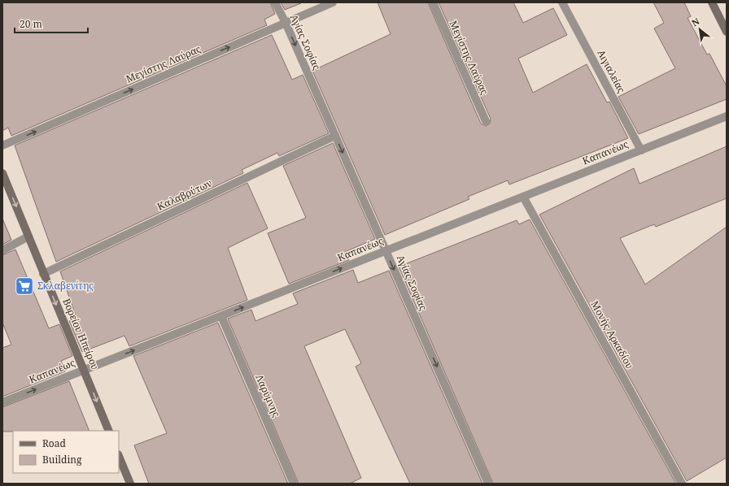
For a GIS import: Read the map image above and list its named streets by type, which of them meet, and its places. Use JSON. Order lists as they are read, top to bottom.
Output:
{
  "streets": {
    "street": [
      "Αγίας Σοφίας",
      "Μεγίστης Λαύρας",
      "Αιγιαλείας",
      "Καπανέως",
      "Καλαβρύτων",
      "Βορείου Ηπείρου",
      "Μονής Αρκαδίου",
      "Λαρύμνης"
    ]
  },
  "crossings": [
    ["Αγίας Σοφίας", "Μεγίστης Λαύρας"],
    ["Αγίας Σοφίας", "Καπανέως"],
    ["Αγίας Σοφίας", "Καλαβρύτων"],
    ["Αιγιαλείας", "Καπανέως"],
    ["Καπανέως", "Βορείου Ηπείρου"],
    ["Καπανέως", "Μονής Αρκαδίου"],
    ["Καπανέως", "Λαρύμνης"],
    ["Καλαβρύτων", "Βορείου Ηπείρου"]
  ],
  "one_way": [
    "Αγίας Σοφίας",
    "Μεγίστης Λαύρας",
    "Καπανέως",
    "Βορείου Ηπείρου"
  ],
  "places": {
    "supermarket": ["Σκλαβενίτης"]
  },
  "legend": ["Road", "Building"],
  "scale_bar": "20 m",
  "north": "top left"
}
